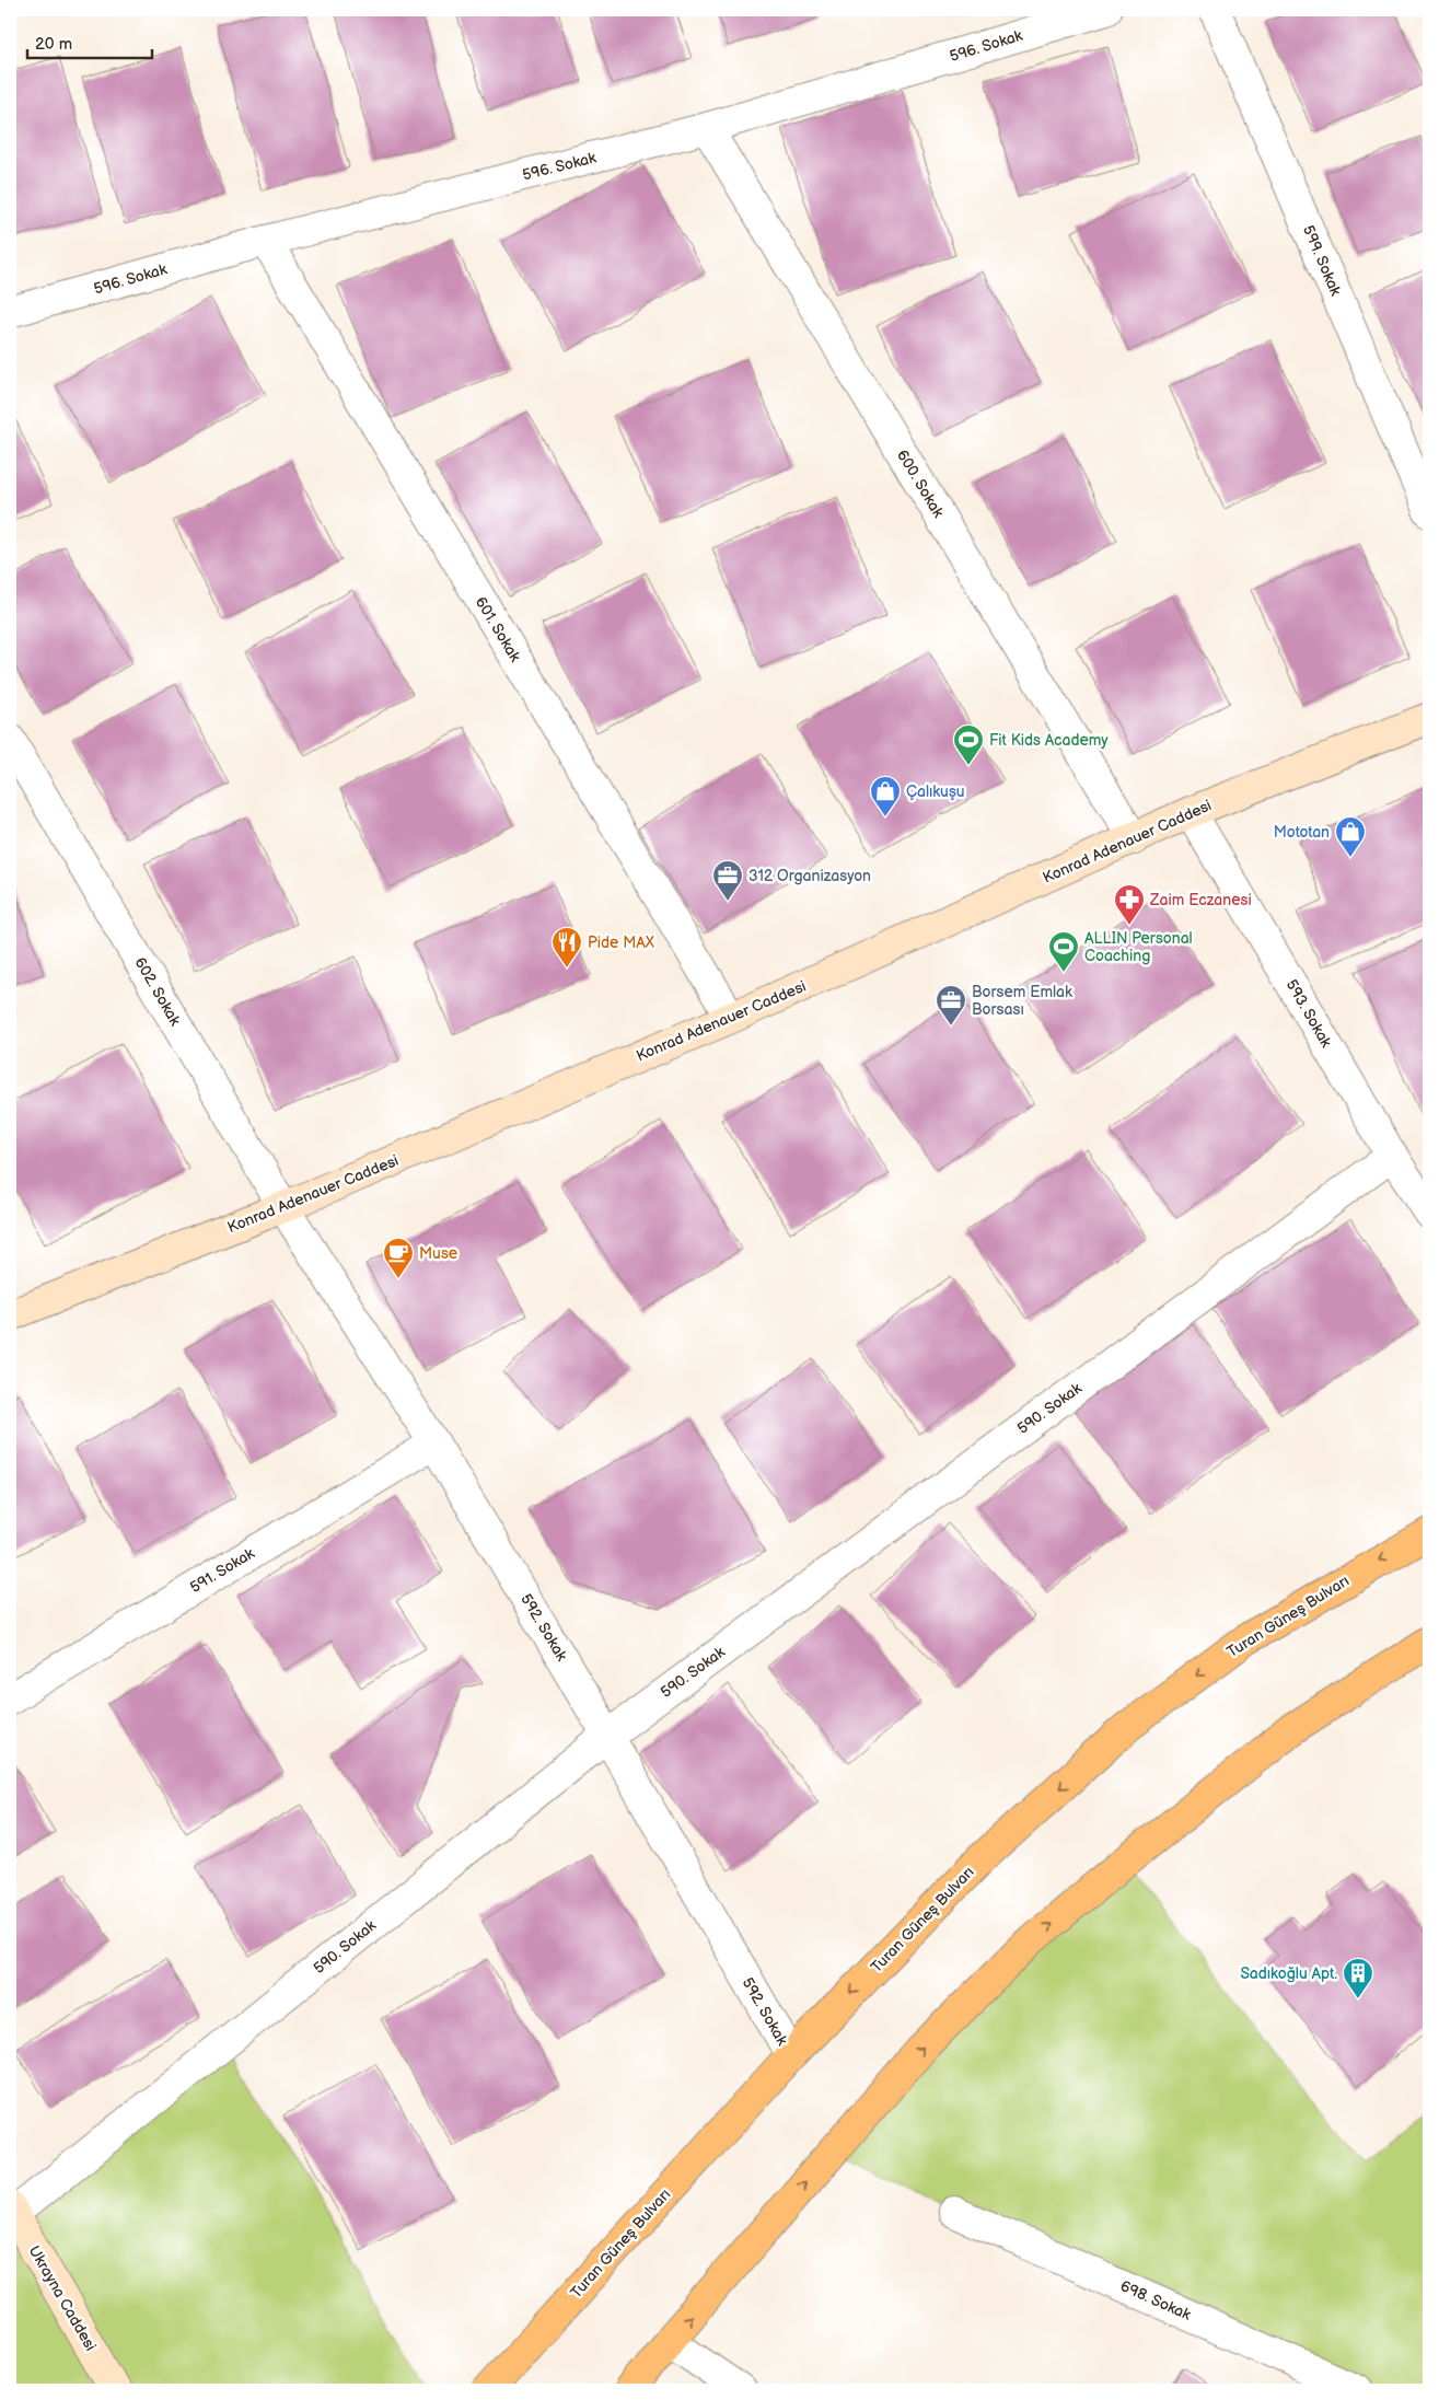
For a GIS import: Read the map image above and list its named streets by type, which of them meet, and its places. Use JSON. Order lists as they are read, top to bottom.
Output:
{
  "streets": {
    "main road": ["Konrad Adenauer Caddesi", "Turan Güneş Bulvarı", "Ukrayna Caddesi"],
    "street": [
      "596. Sokak",
      "599. Sokak",
      "600. Sokak",
      "601. Sokak",
      "602. Sokak",
      "593. Sokak",
      "590. Sokak",
      "591. Sokak",
      "592. Sokak",
      "698. Sokak"
    ]
  },
  "crossings": [
    ["596. Sokak", "600. Sokak"],
    ["596. Sokak", "601. Sokak"],
    ["600. Sokak", "Konrad Adenauer Caddesi"],
    ["601. Sokak", "Konrad Adenauer Caddesi"],
    ["Konrad Adenauer Caddesi", "602. Sokak"],
    ["Konrad Adenauer Caddesi", "593. Sokak"],
    ["Konrad Adenauer Caddesi", "592. Sokak"],
    ["602. Sokak", "592. Sokak"],
    ["593. Sokak", "590. Sokak"],
    ["590. Sokak", "592. Sokak"],
    ["590. Sokak", "Ukrayna Caddesi"],
    ["591. Sokak", "592. Sokak"],
    ["Turan Güneş Bulvarı", "592. Sokak"]
  ],
  "places": {
    "sports": ["Fit Kids Academy", "ALLIN Personal Coaching"],
    "shop": ["Çalıkuşu", "Mototan"],
    "office": ["312 Organizasyon", "Borsem Emlak Borsası"],
    "pharmacy": ["Zaim Eczanesi"],
    "restaurant": ["Pide MAX"],
    "cafe": ["Muse"],
    "building": ["Sadıkoğlu Apt."]
  },
  "scale_bar": "20 m"
}
